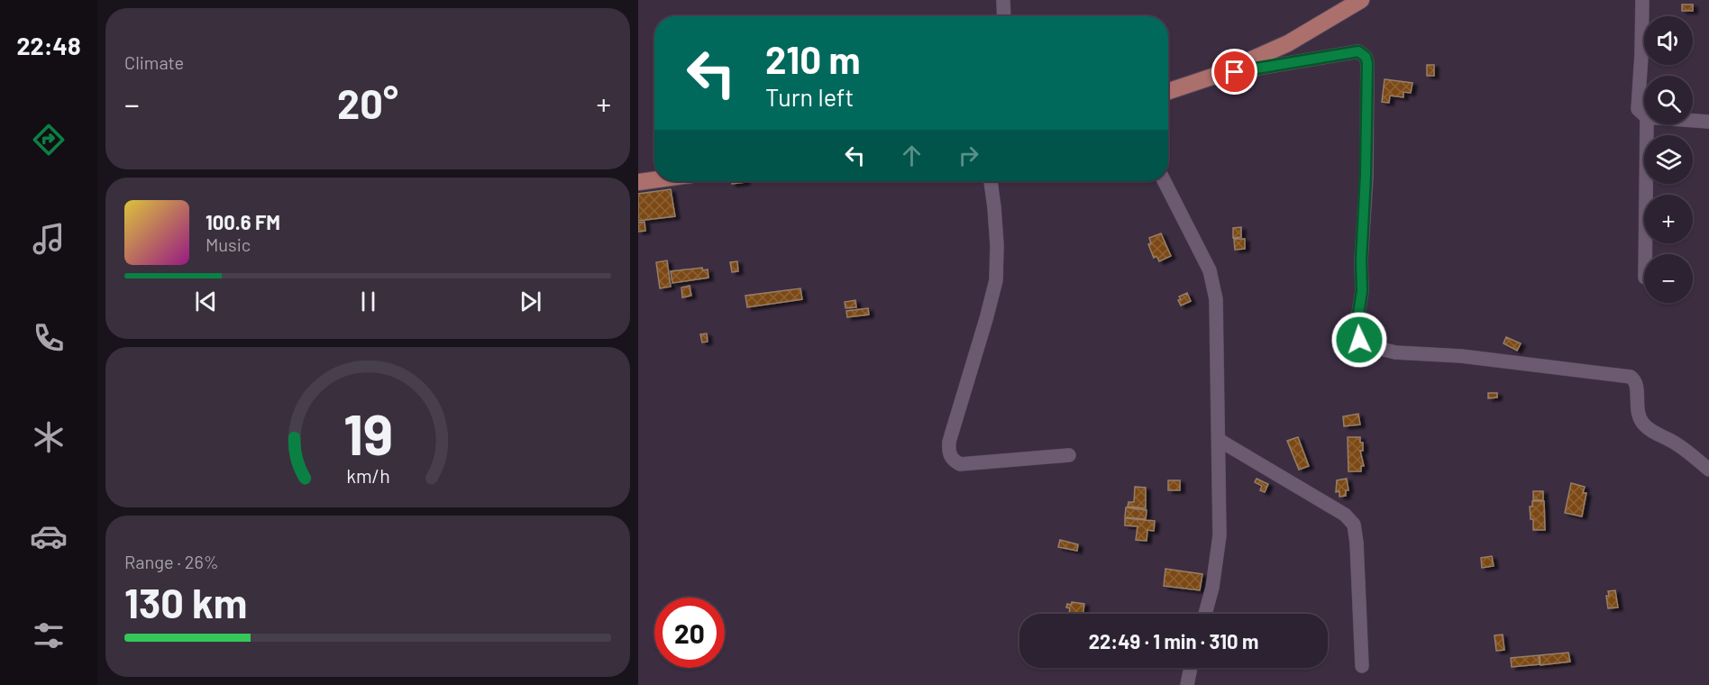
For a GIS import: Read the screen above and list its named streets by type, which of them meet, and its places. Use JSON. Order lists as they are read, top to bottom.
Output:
{
  "page": {
    "tabs": "22:48",
    "tile": [
      "Climate",
      ["Range · 26%", "130 km"]
    ],
    "map_buttons": ["+", "−"],
    "turn": ["210 m", "Turn left"],
    "heat": ["−", "20°", "+"],
    "song": ["100.6 FM", "Music"],
    "limit": "20",
    "trip": "22:49 · 1 min · 310 m",
    "gauge": ["19", "km/h"]
  }
}
